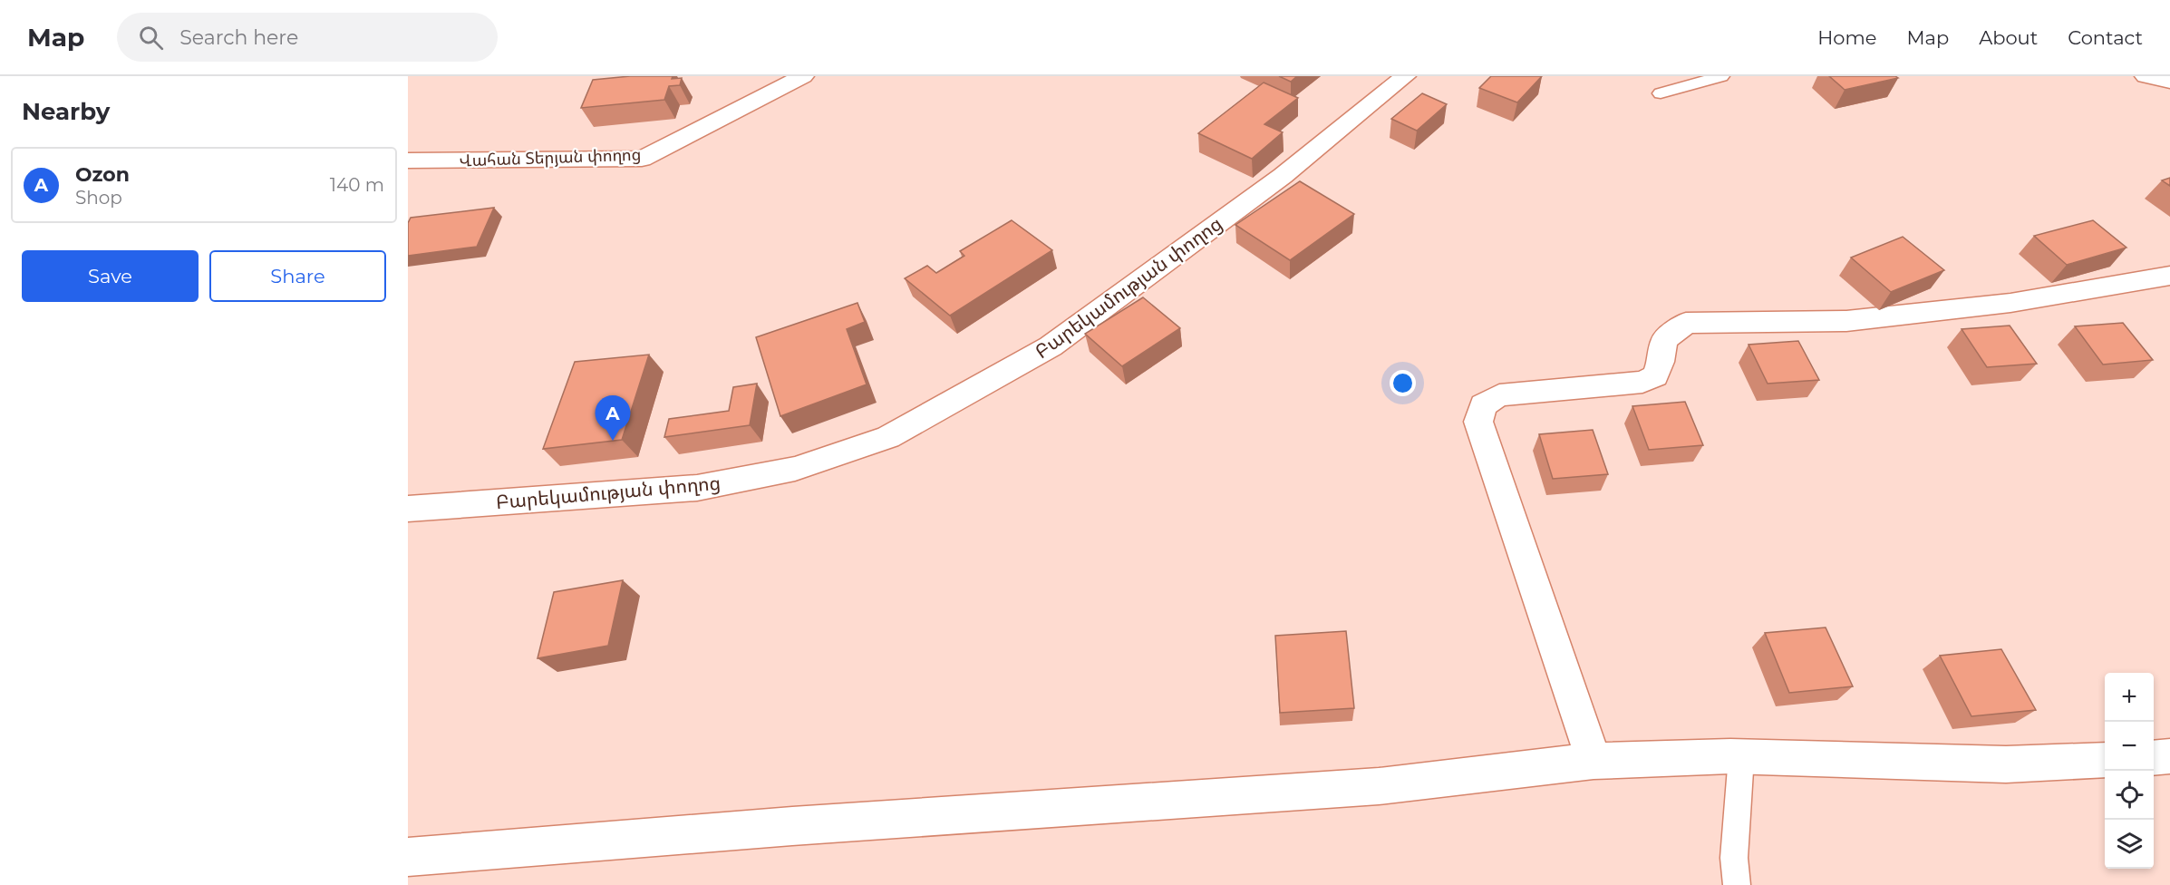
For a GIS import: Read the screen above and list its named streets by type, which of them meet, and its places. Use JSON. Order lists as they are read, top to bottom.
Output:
{
  "streets": {
    "street": ["Վահան Տերյան փողոց", "Բարեկամության փողոց"]
  },
  "page": {
    "header": "Map",
    "search": "Search here",
    "nav": [
      "Home",
      "Map",
      "About",
      "Contact"
    ],
    "heading": "Nearby",
    "list": [
      {
        "mark": "A",
        "name": "Ozon",
        "note": "Shop",
        "value": "140 m"
      }
    ],
    "buttons": ["Save", "Share"],
    "pins": "A",
    "map_buttons": ["+", "−"]
  }
}
